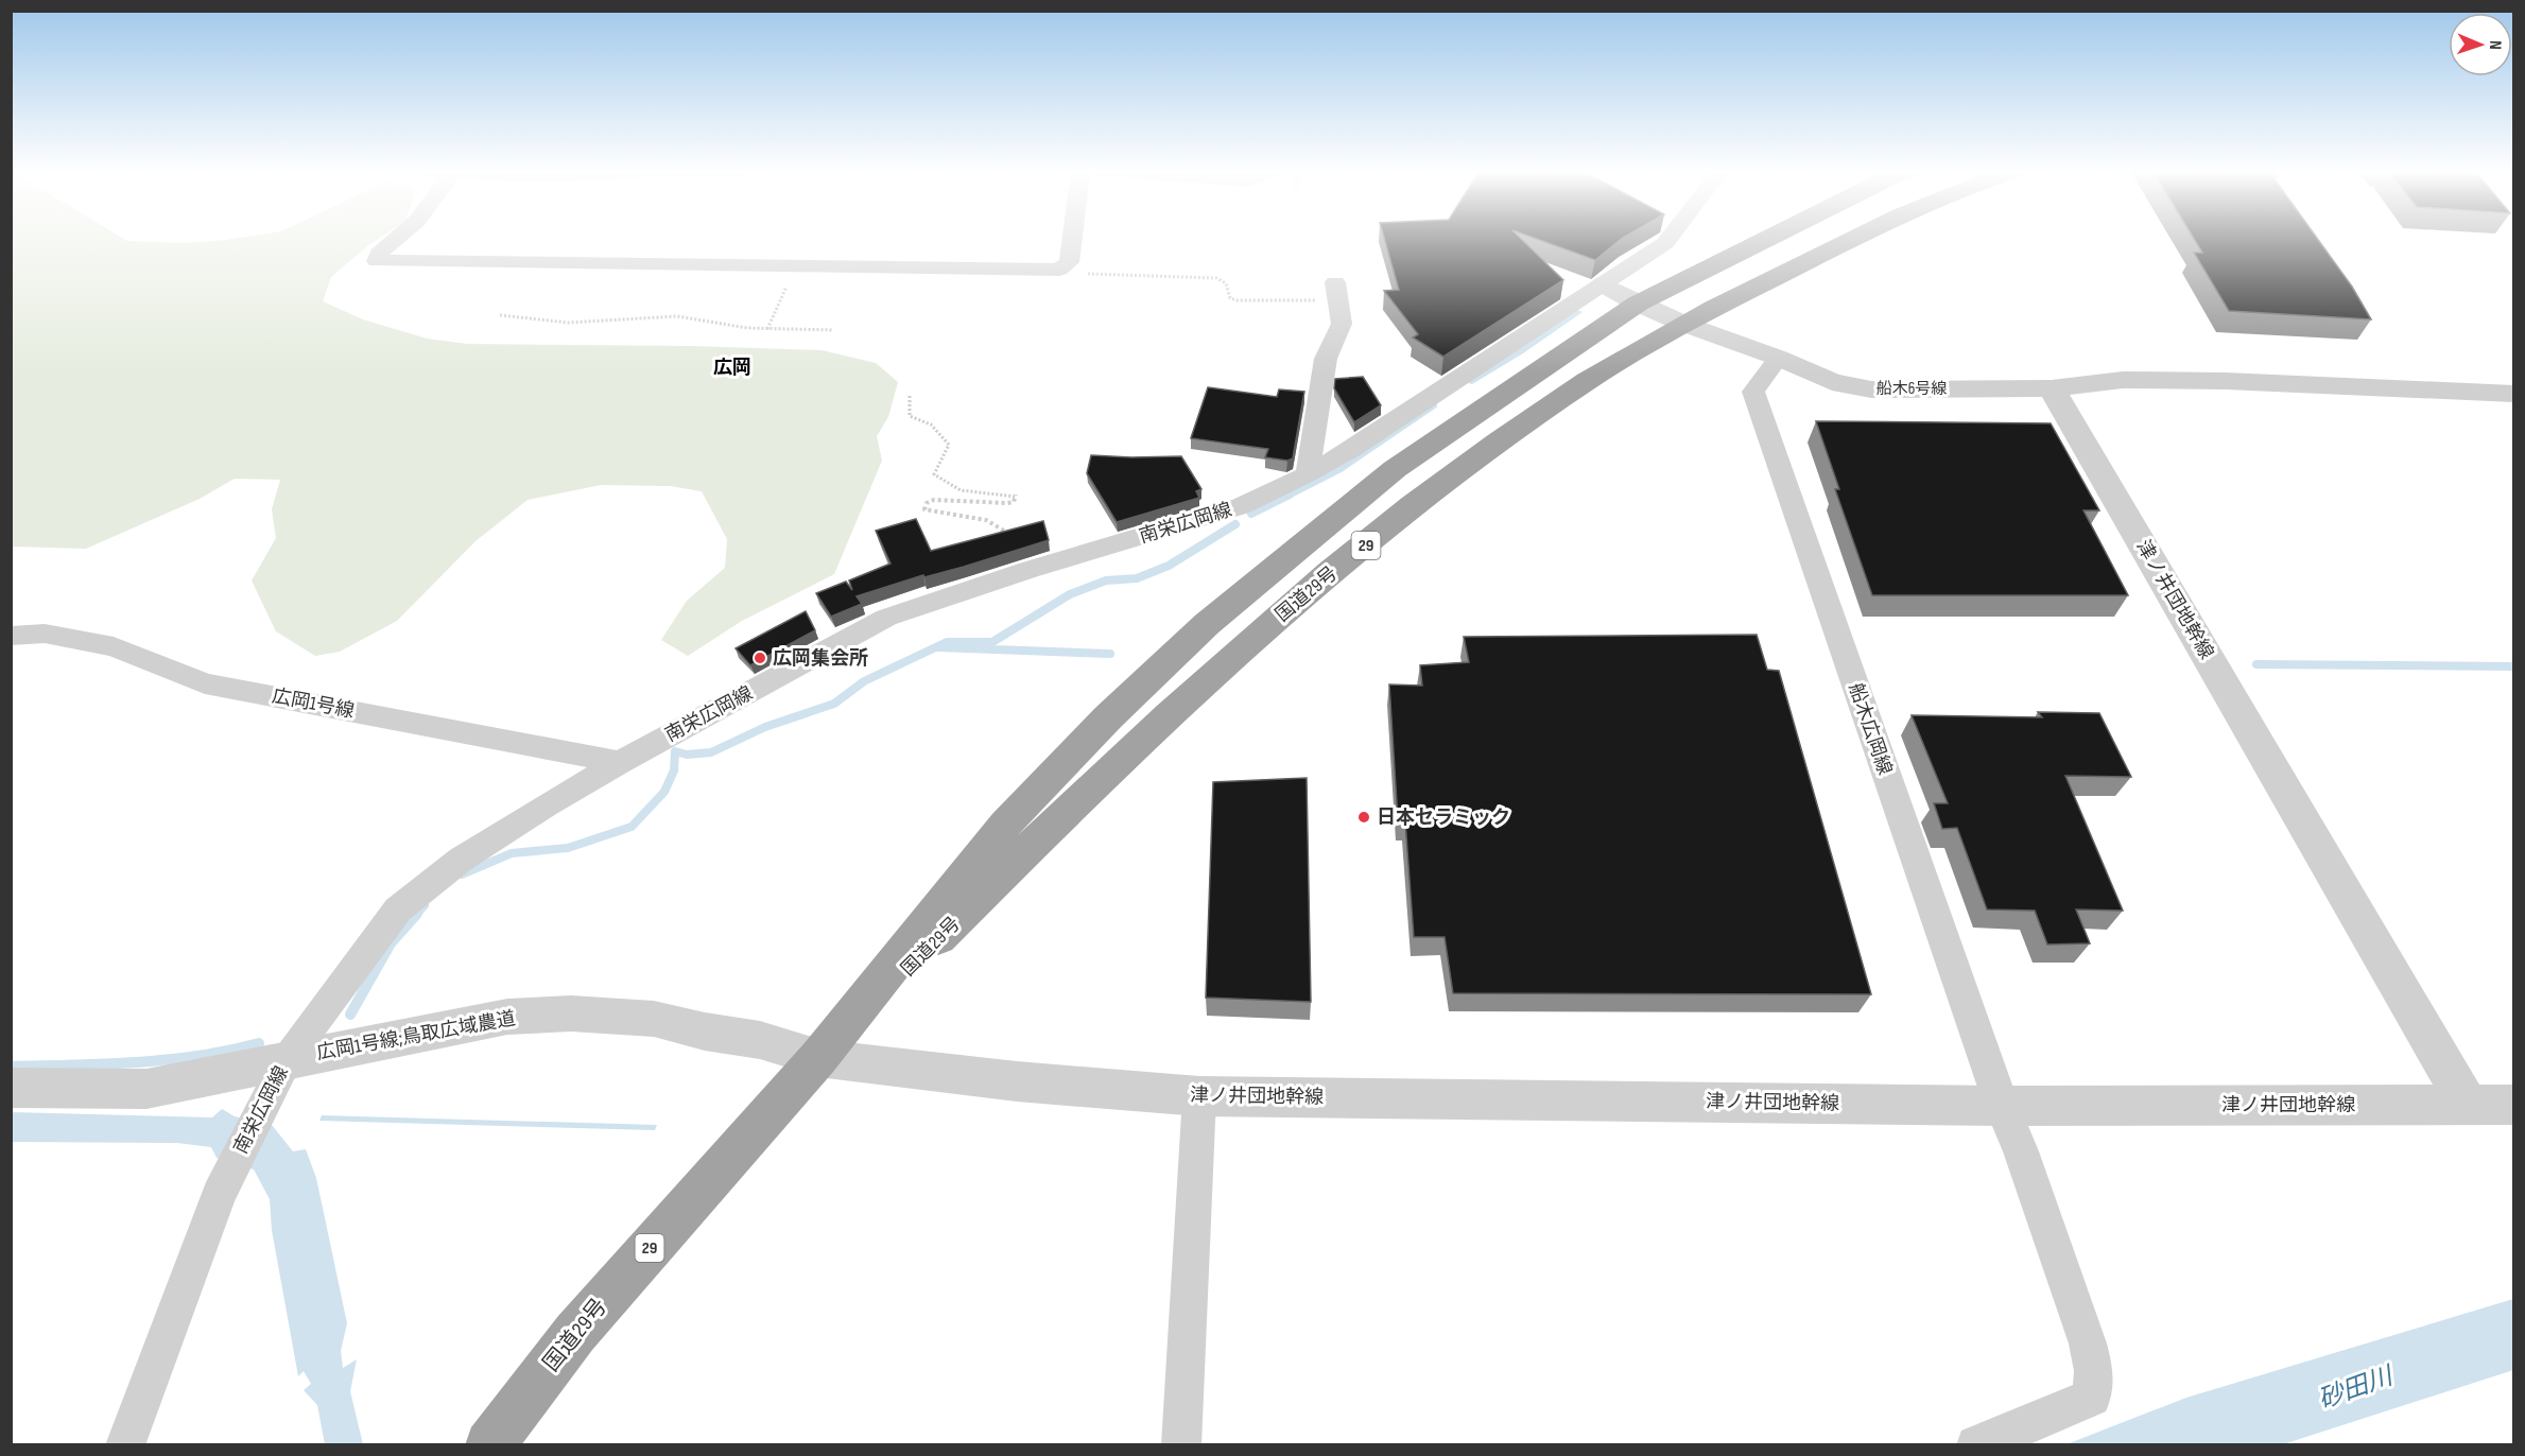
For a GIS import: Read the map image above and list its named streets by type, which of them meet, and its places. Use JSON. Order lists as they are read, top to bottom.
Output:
{
  "streets": {
    "highway": ["29", "国道29号"],
    "street": [
      "船木6号線",
      "南栄広岡線",
      "津ノ井団地幹線",
      "広岡1号線",
      "船木広岡線",
      "広岡1号線;鳥取広域農道"
    ]
  },
  "crossings": [
    ["船木6号線", "南栄広岡線"],
    ["船木6号線", "国道29号"],
    ["船木6号線", "津ノ井団地幹線"],
    ["船木6号線", "船木広岡線"],
    ["南栄広岡線", "広岡1号線"],
    ["南栄広岡線", "広岡1号線;鳥取広域農道"],
    ["国道29号", "津ノ井団地幹線"],
    ["国道29号", "広岡1号線;鳥取広域農道"],
    ["津ノ井団地幹線", "船木広岡線"],
    ["津ノ井団地幹線", "広岡1号線;鳥取広域農道"]
  ],
  "districts": ["広岡"],
  "water": ["砂田川"],
  "places": ["広岡集会所", "日本セラミック"],
  "north": "right"
}
